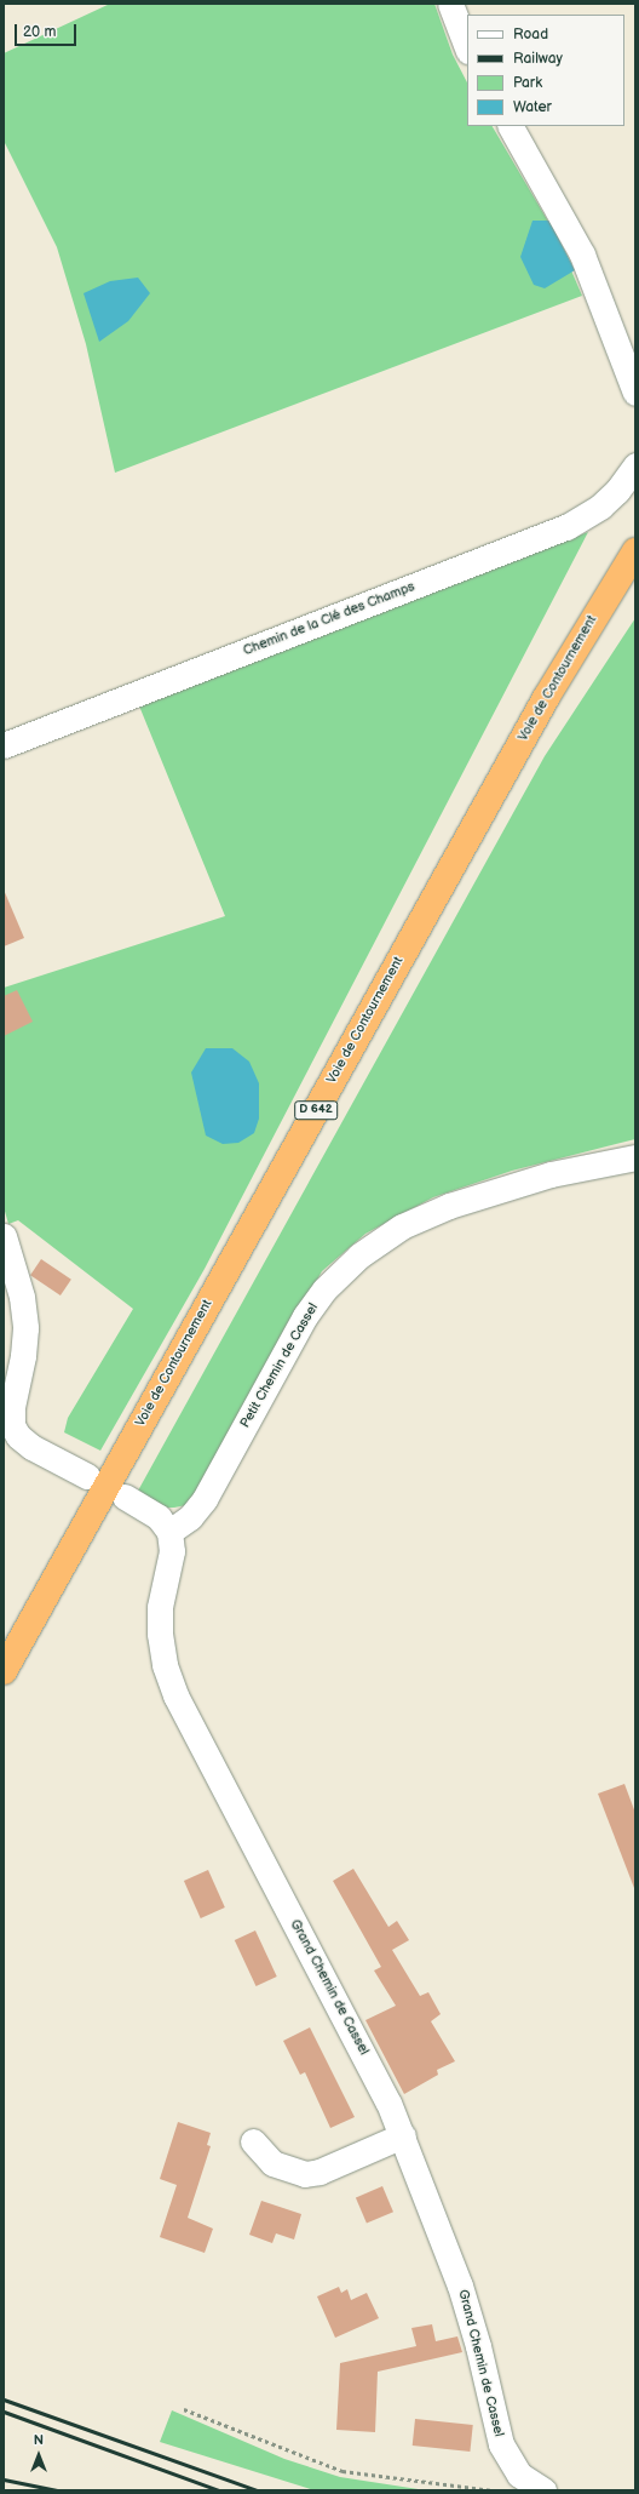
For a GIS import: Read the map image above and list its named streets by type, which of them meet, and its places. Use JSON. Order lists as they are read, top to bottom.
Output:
{
  "streets": {
    "highway": ["Voie de Contournement", "D 642"],
    "street": ["Chemin de la Clé des Champs", "Petit Chemin de Cassel", "Grand Chemin de Cassel"]
  },
  "crossings": [
    ["Petit Chemin de Cassel", "Grand Chemin de Cassel"]
  ],
  "legend": [
    "Road",
    "Railway",
    "Park",
    "Water"
  ],
  "scale_bar": "20 m",
  "north": "top"
}
